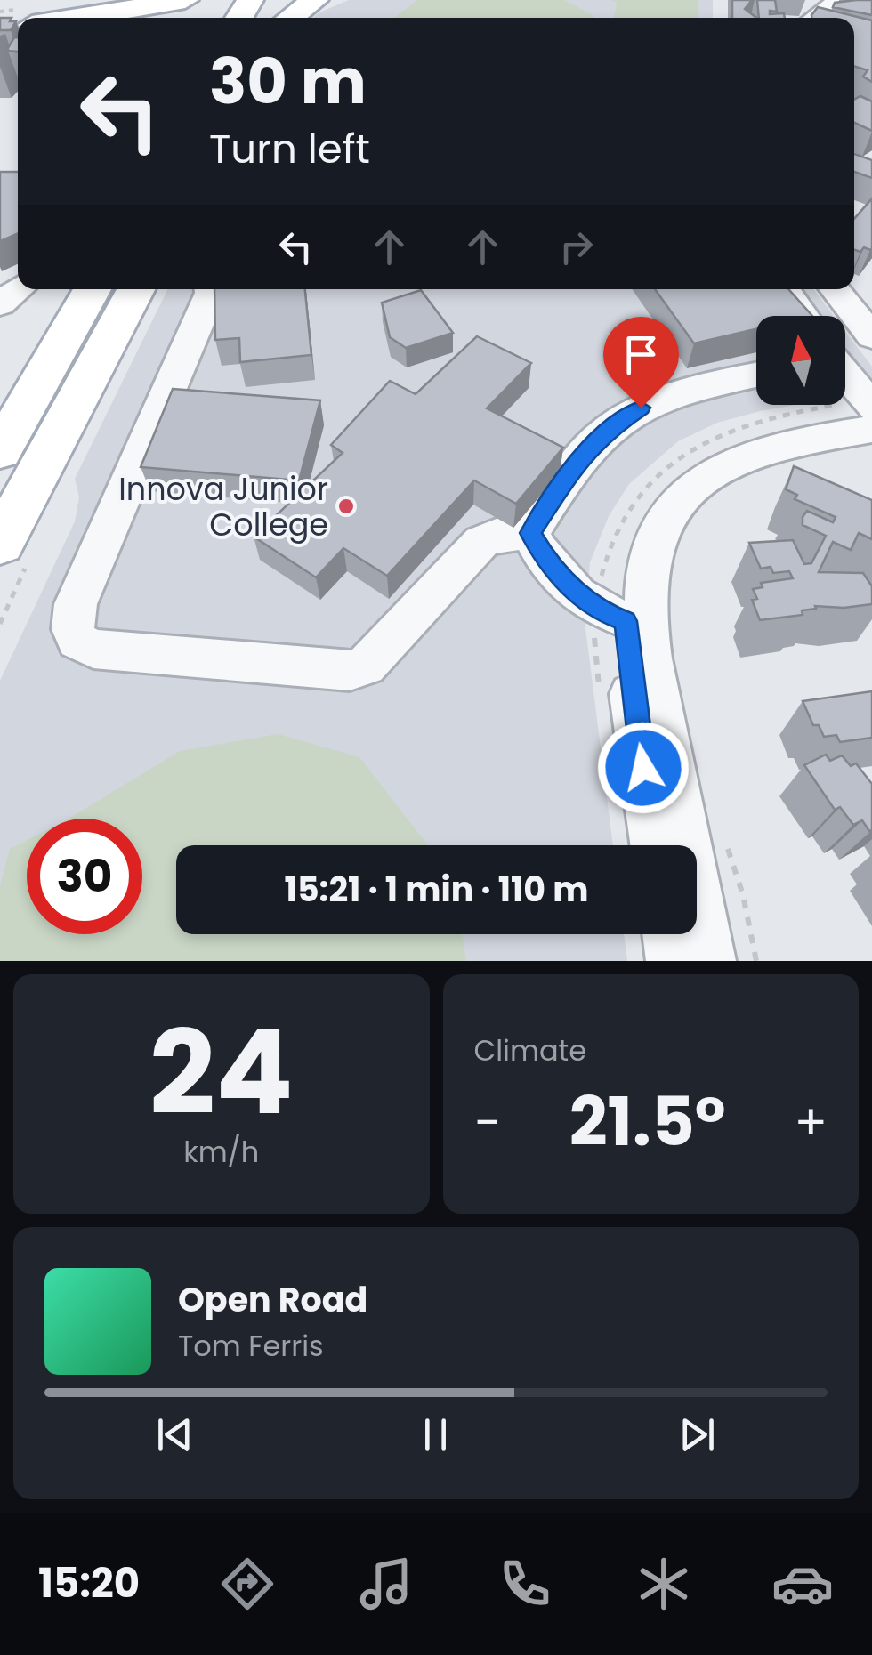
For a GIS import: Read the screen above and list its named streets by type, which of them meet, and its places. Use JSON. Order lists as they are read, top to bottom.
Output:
{
  "places": ["Innova Junior College"],
  "north": "top",
  "page": {
    "turn": ["30 m", "Turn left"],
    "limit": "30",
    "trip": "15:21 · 1 min · 110 m",
    "tile": [
      ["24", "km/h"],
      "Climate"
    ],
    "heat": ["−", "21.5°", "+"],
    "song": ["Open Road", "Tom Ferris"],
    "tabs": "15:20"
  }
}
